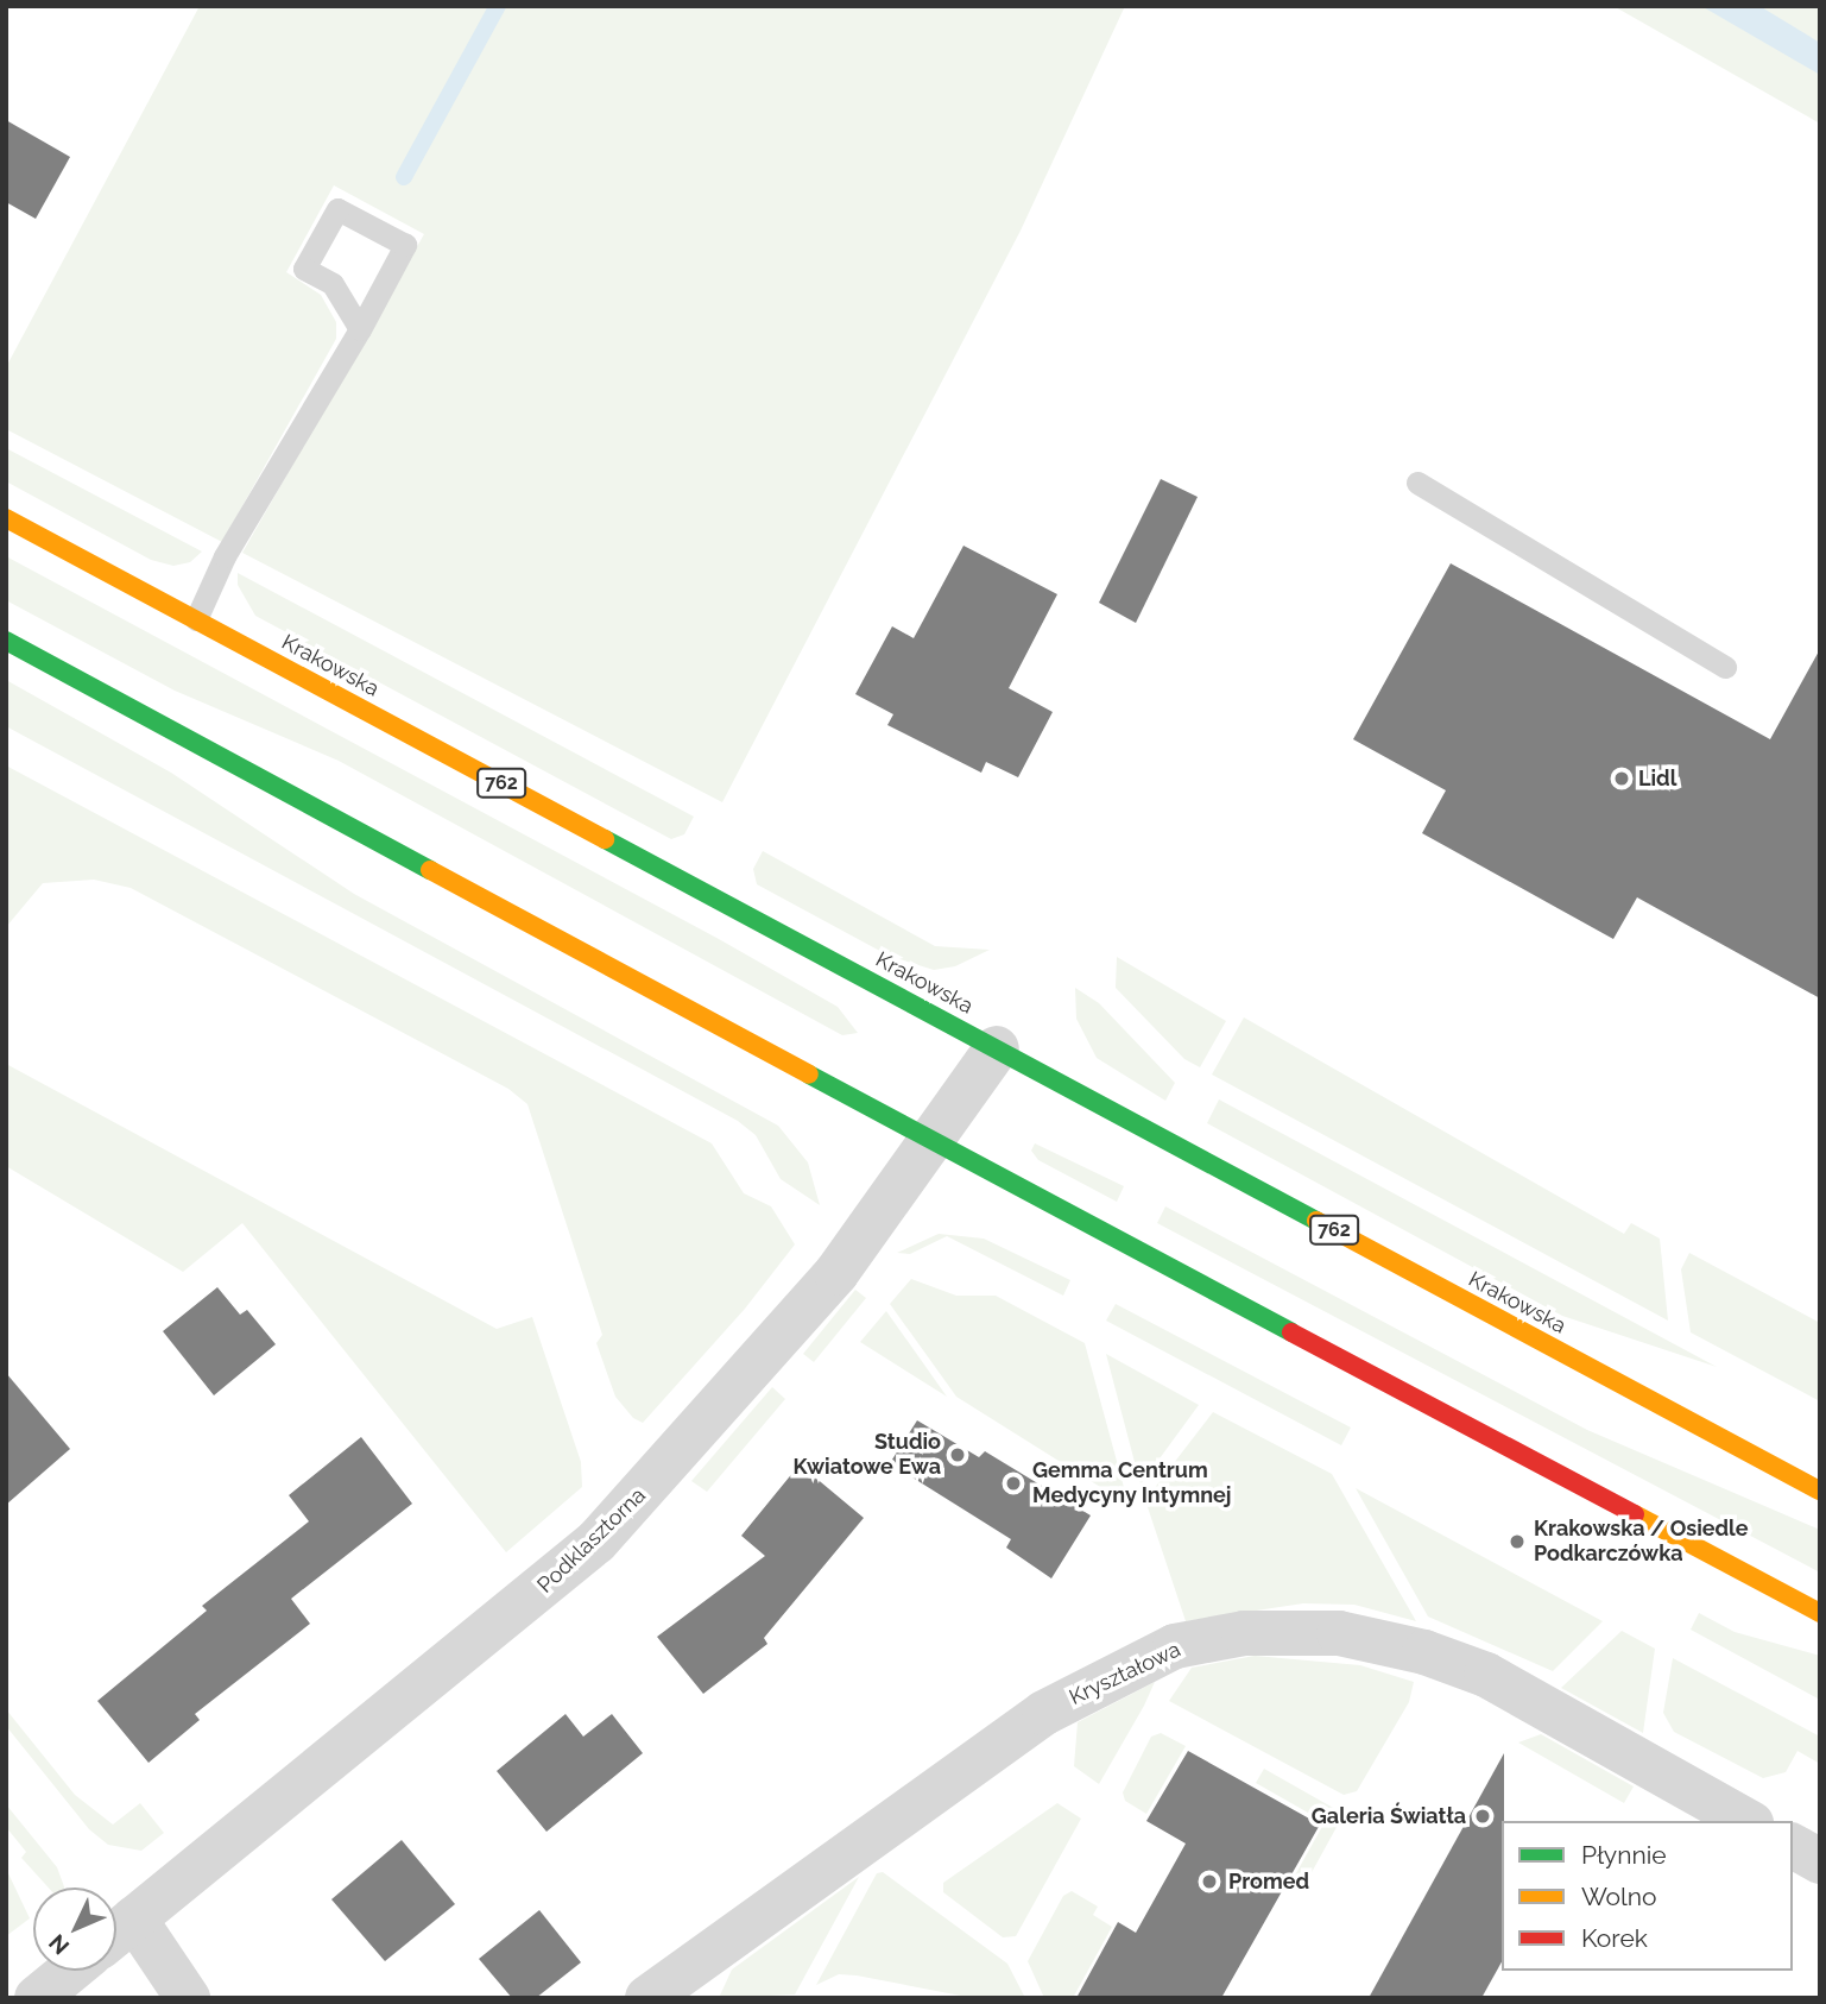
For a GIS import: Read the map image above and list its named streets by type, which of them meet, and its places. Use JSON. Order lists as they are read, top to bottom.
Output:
{
  "streets": {
    "main road": ["Krakowska", "762"],
    "street": ["Podklasztorna", "Kryształowa"]
  },
  "crossings": [
    ["Krakowska", "Podklasztorna"]
  ],
  "places": [
    "Lidl",
    "Studio Kwiatowe Ewa",
    "Gemma Centrum Medycyny Intymnej",
    "Krakowska / Osiedle Podkarczówka",
    "Galeria Światła",
    "Promed"
  ],
  "legend": ["Płynnie", "Wolno", "Korek"],
  "north": "bottom left"
}
